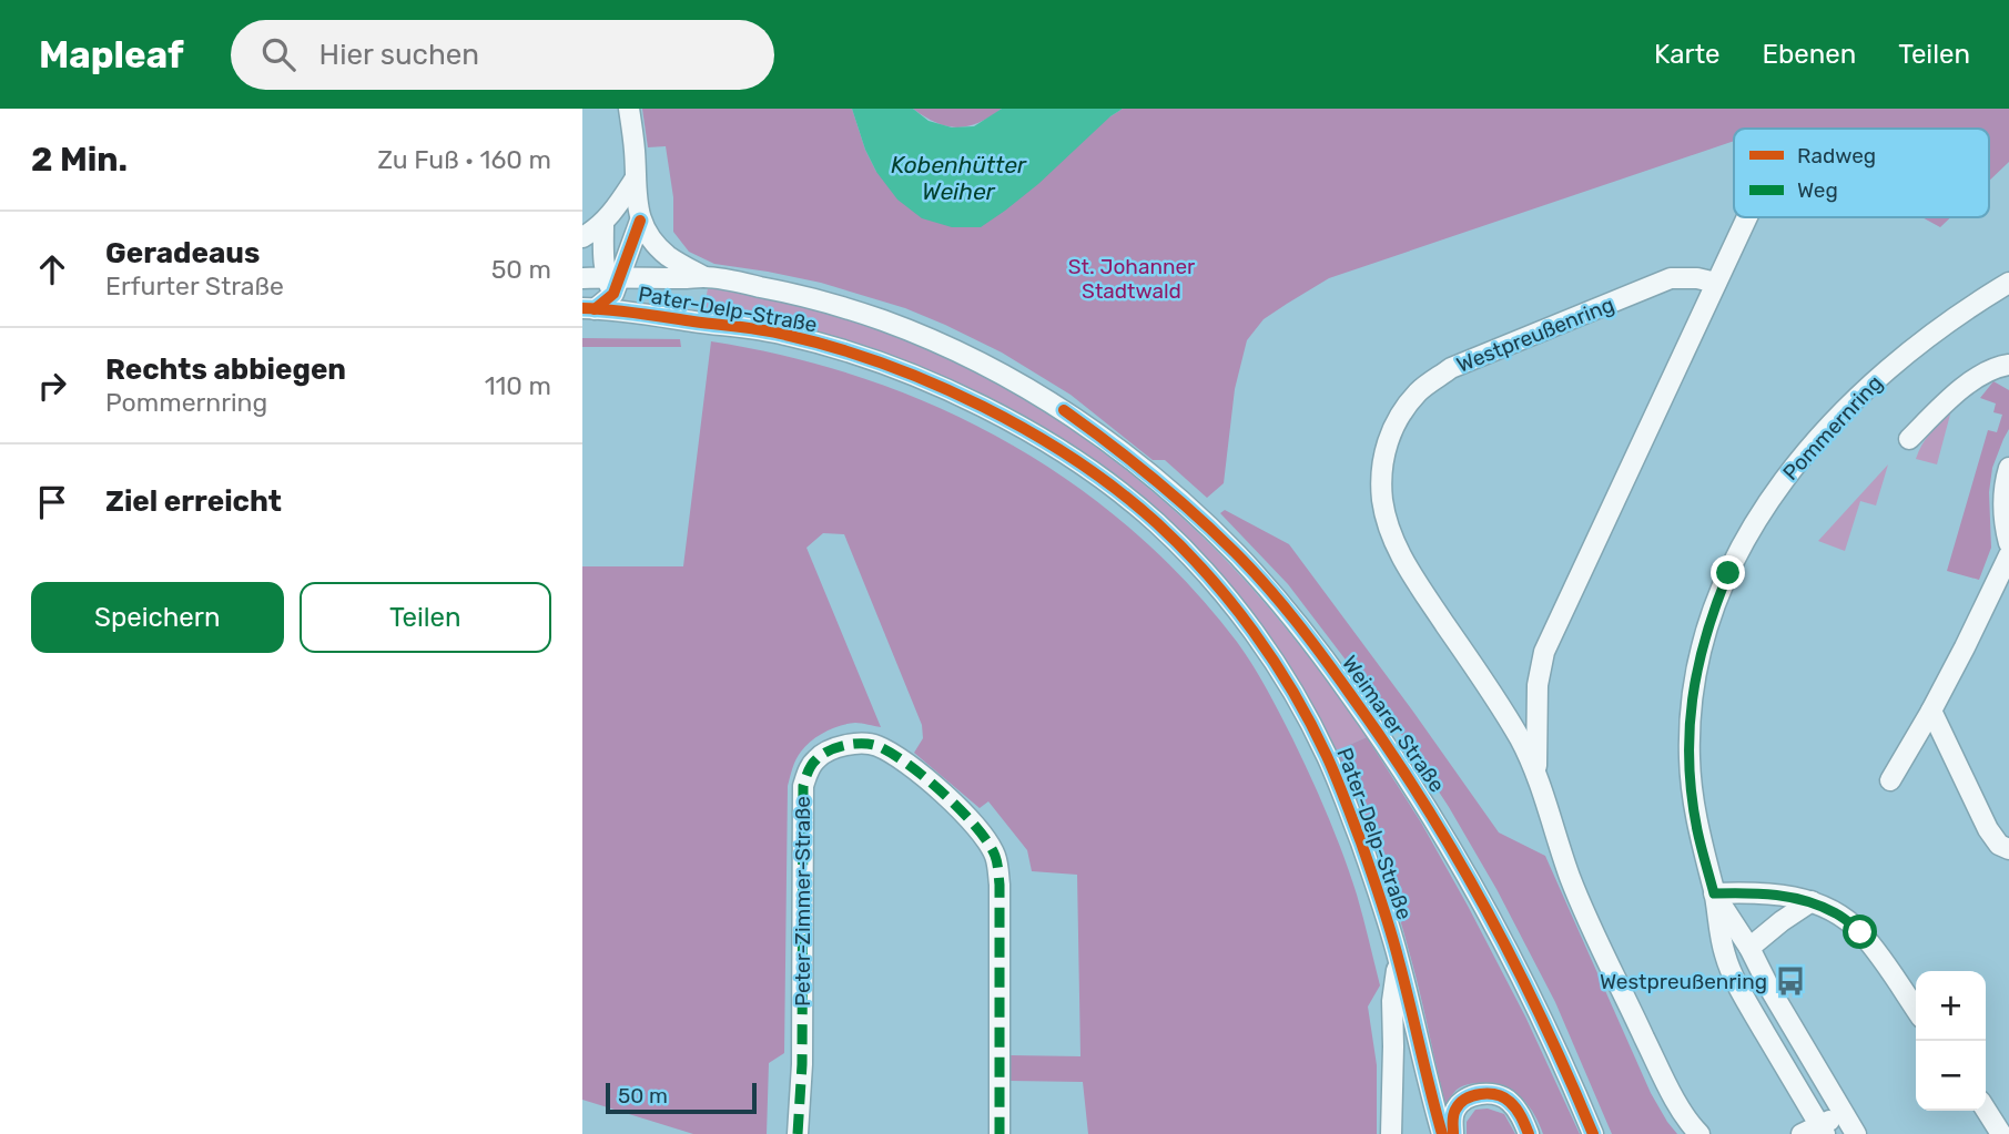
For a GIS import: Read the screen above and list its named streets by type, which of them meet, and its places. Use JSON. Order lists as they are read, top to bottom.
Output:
{
  "streets": {
    "street": [
      "Pater-Delp-Straße",
      "Westpreußenring",
      "Pommernring",
      "Weimarer Straße",
      "Peter-Zimmer-Straße"
    ]
  },
  "water": ["Kobenhütter Weiher"],
  "parks": ["St. Johanner Stadtwald"],
  "places": {
    "bus stop": ["Westpreußenring"]
  },
  "legend": ["Radweg", "Weg"],
  "scale_bar": "50 m",
  "page": {
    "header": "Mapleaf",
    "search": "Hier suchen",
    "nav": ["Karte", "Ebenen", "Teilen"],
    "heading": ["2 Min.", "Zu Fuß · 160 m"],
    "list": [
      ["Geradeaus", "Erfurter Straße", "50 m"],
      ["Rechts abbiegen", "Pommernring", "110 m"],
      "Ziel erreicht"
    ],
    "buttons": ["Speichern", "Teilen"],
    "map_buttons": ["+", "−"],
    "scale": "50 m"
  }
}
